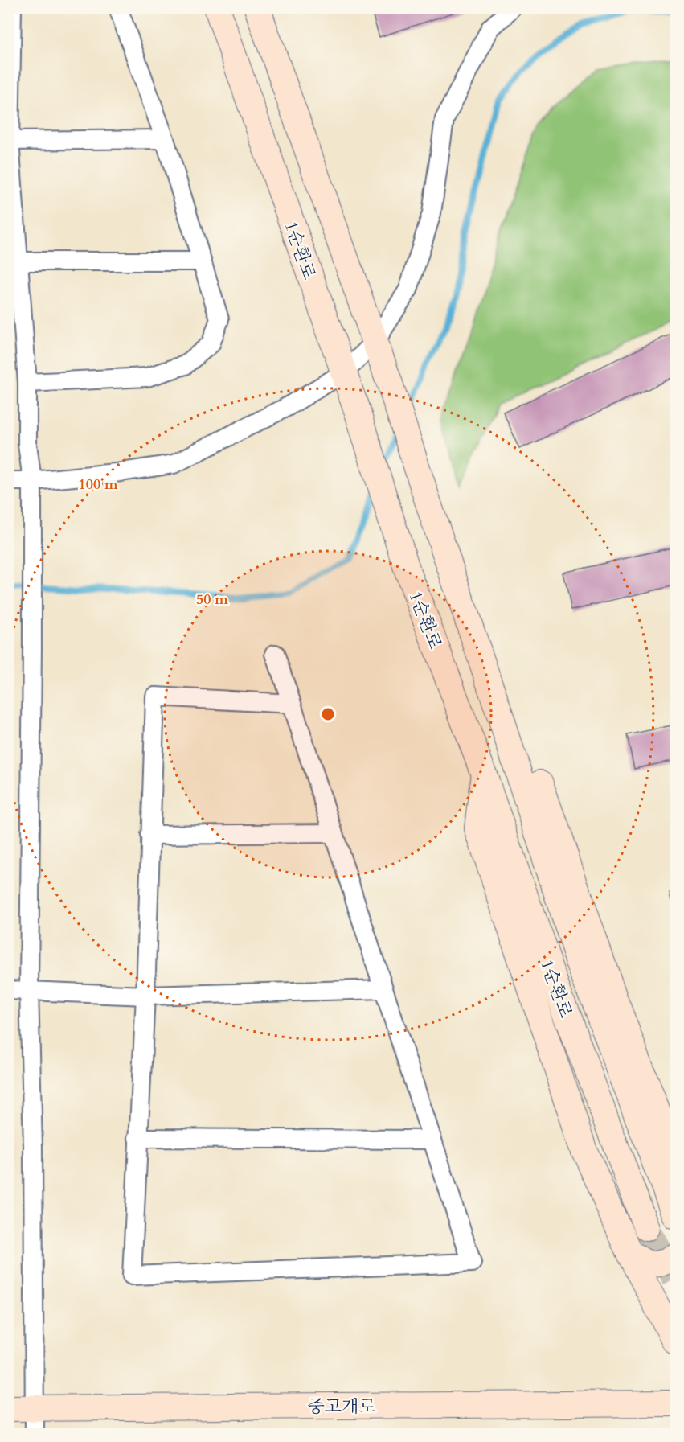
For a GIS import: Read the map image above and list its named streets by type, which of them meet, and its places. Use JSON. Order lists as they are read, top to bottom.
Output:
{
  "streets": {
    "street": ["1순환로", "중고개로"]
  },
  "rings": ["100 m", "50 m"]
}
